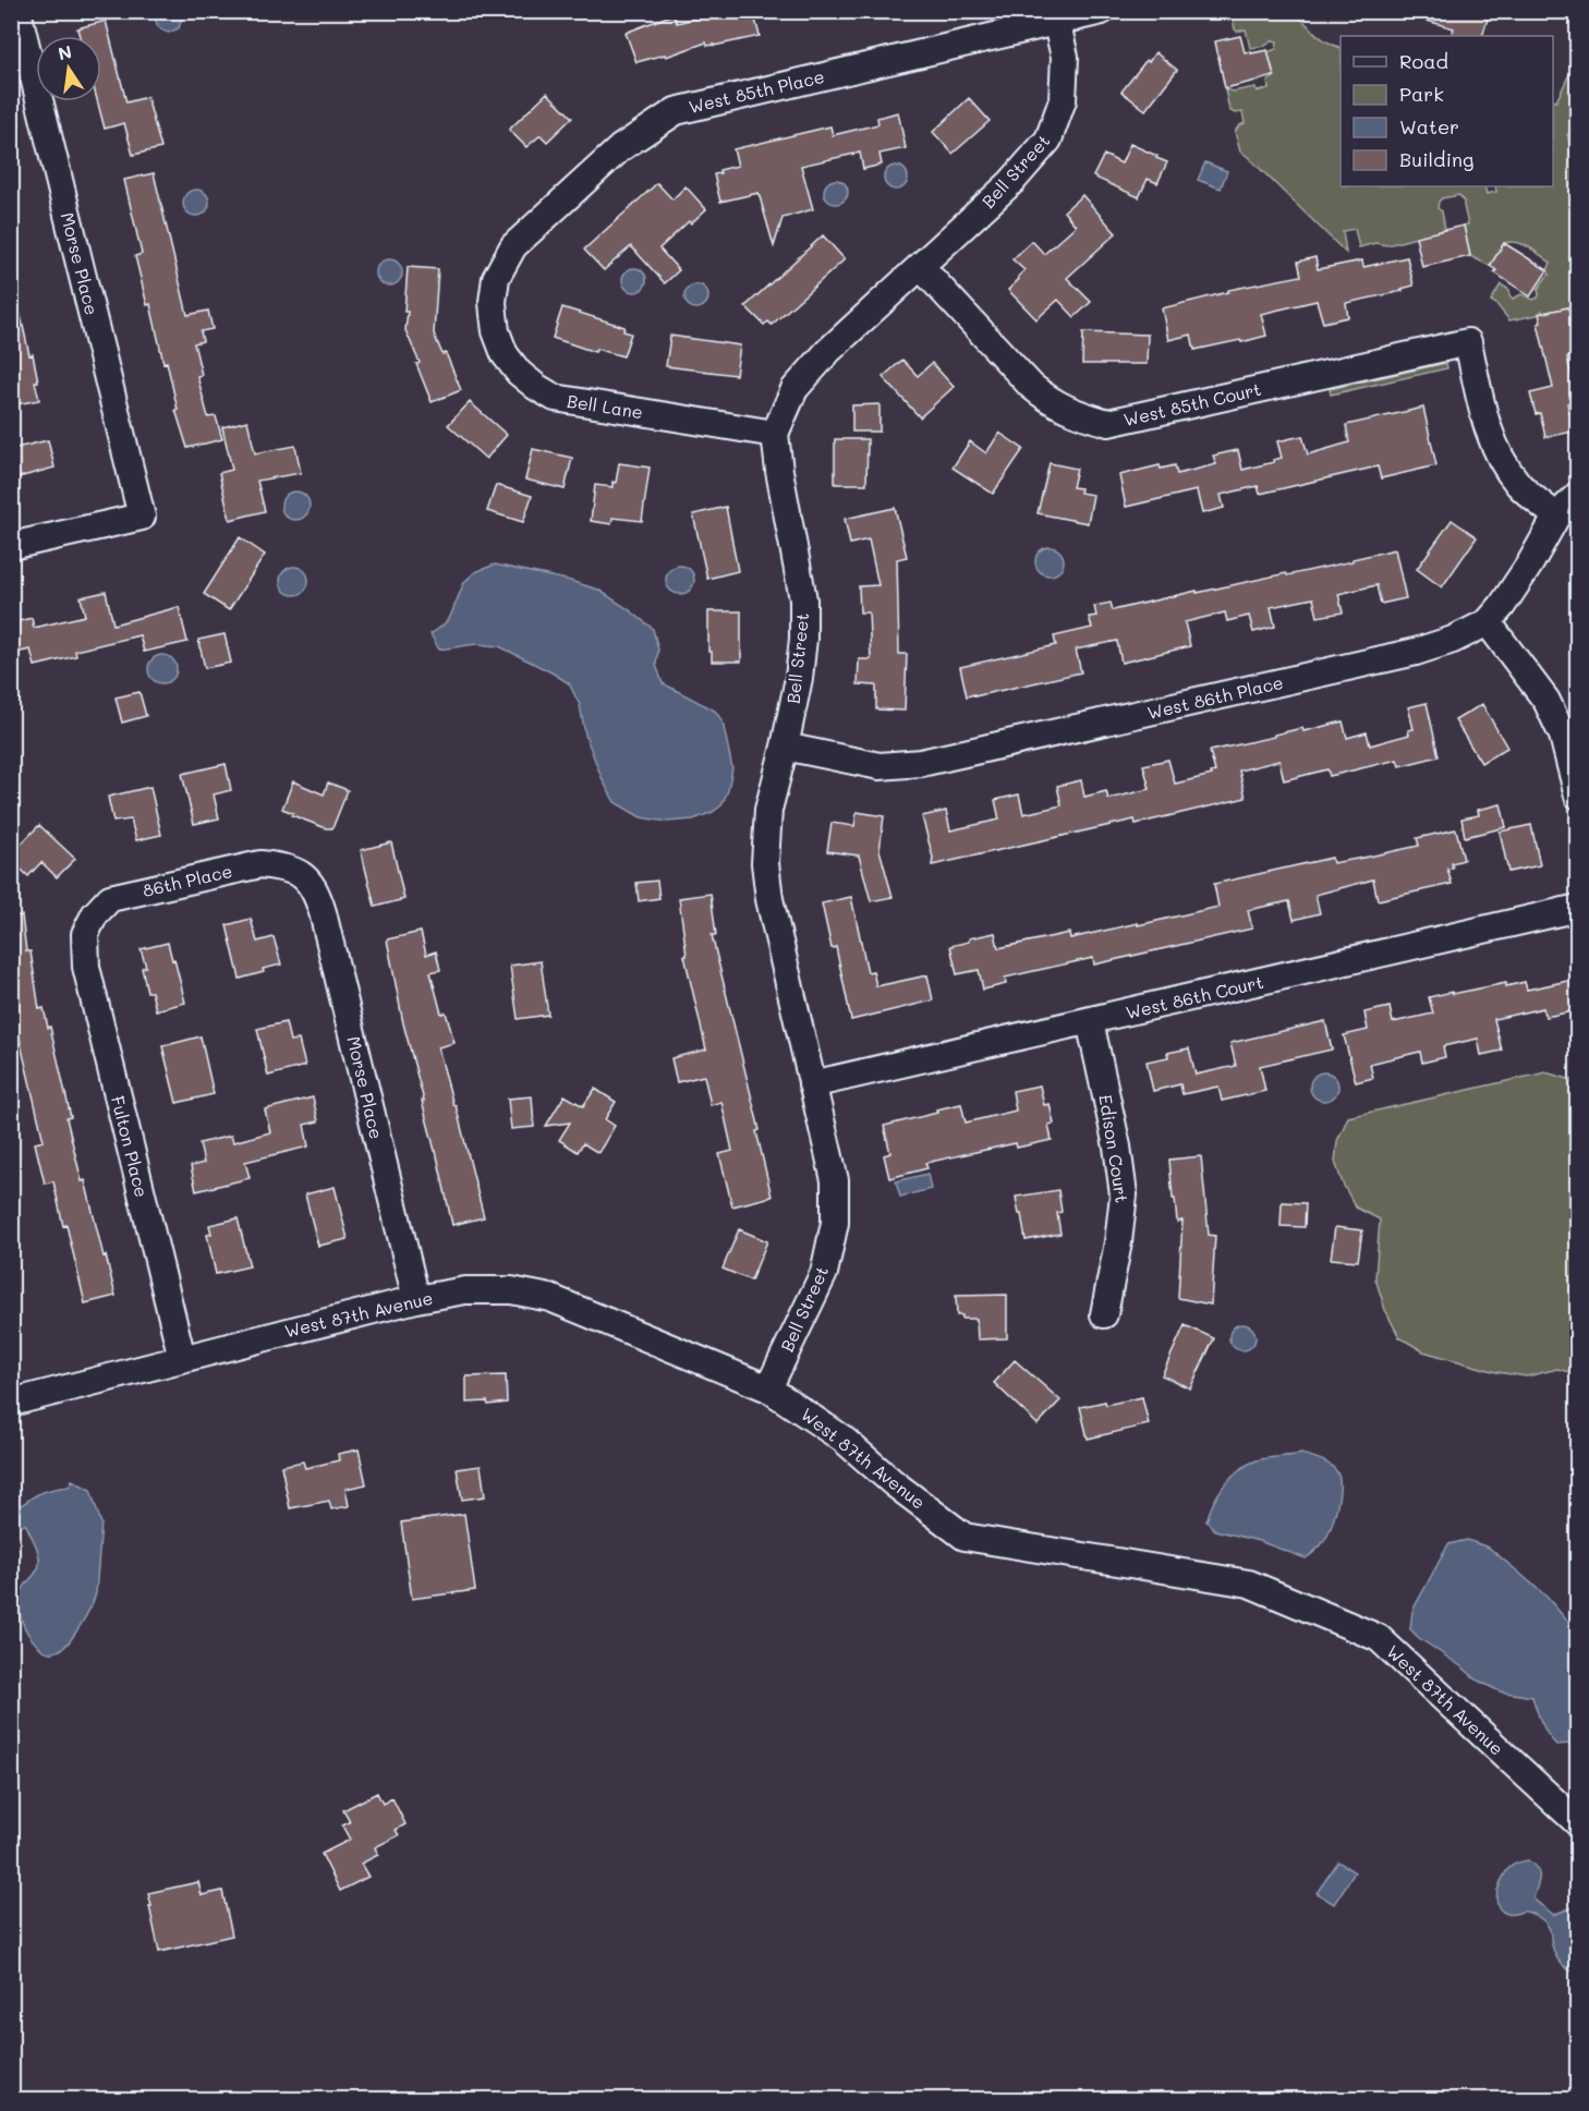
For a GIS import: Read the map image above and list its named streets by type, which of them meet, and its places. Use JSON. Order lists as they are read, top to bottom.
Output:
{
  "streets": {
    "street": [
      "West 85th Place",
      "Bell Street",
      "Morse Place",
      "West 85th Court",
      "Bell Lane",
      "West 86th Place",
      "86th Place",
      "West 86th Court",
      "Fulton Place",
      "Edison Court",
      "West 87th Avenue"
    ]
  },
  "crossings": [
    ["West 85th Place", "Bell Street"],
    ["West 85th Place", "Bell Lane"],
    ["Bell Street", "West 85th Court"],
    ["Bell Street", "Bell Lane"],
    ["Bell Street", "West 86th Place"],
    ["Bell Street", "West 86th Court"],
    ["Bell Street", "West 87th Avenue"],
    ["Morse Place", "86th Place"],
    ["Morse Place", "West 87th Avenue"],
    ["West 85th Court", "West 86th Place"],
    ["86th Place", "Fulton Place"],
    ["West 86th Court", "Edison Court"],
    ["Fulton Place", "West 87th Avenue"]
  ],
  "legend": [
    "Road",
    "Park",
    "Water",
    "Building"
  ],
  "north": "top"
}
